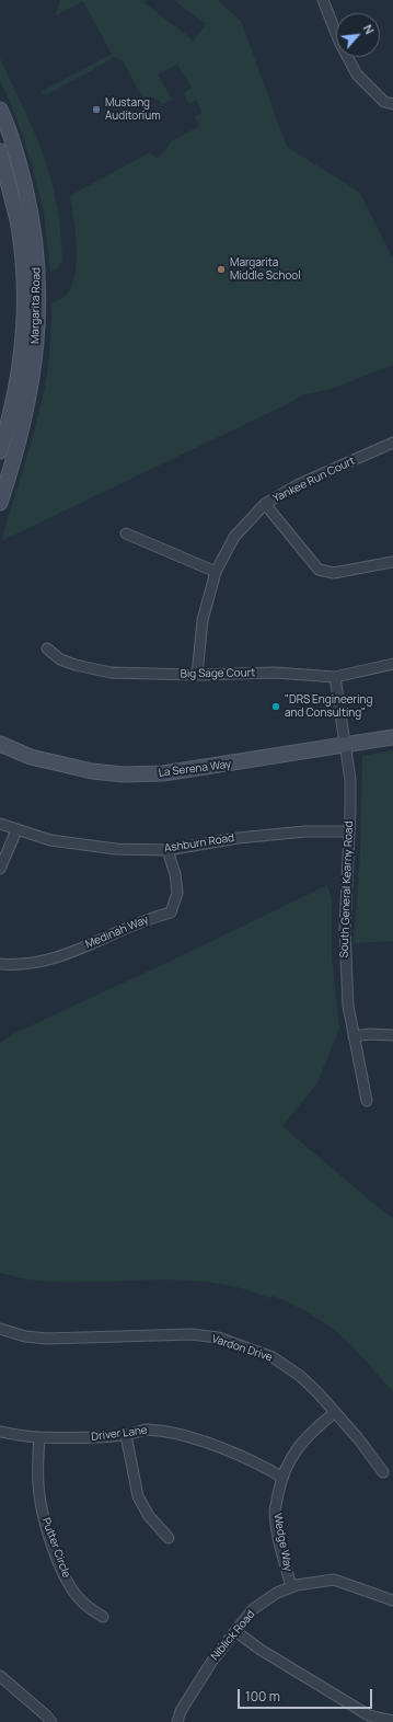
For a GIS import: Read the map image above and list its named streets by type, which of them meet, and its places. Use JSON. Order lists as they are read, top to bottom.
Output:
{
  "streets": {
    "main road": ["Margarita Road", "La Serena Way"],
    "street": [
      "Yankee Run Court",
      "Big Sage Court",
      "Ashburn Road",
      "South General Kearny Road",
      "Medinah Way",
      "Vardon Drive",
      "Driver Lane",
      "Wedge Way",
      "Putter Circle",
      "Niblick Road"
    ]
  },
  "crossings": [
    ["Yankee Run Court", "Big Sage Court"],
    ["Big Sage Court", "South General Kearny Road"],
    ["La Serena Way", "South General Kearny Road"],
    ["Ashburn Road", "South General Kearny Road"],
    ["Ashburn Road", "Medinah Way"],
    ["Vardon Drive", "Wedge Way"],
    ["Driver Lane", "Wedge Way"],
    ["Driver Lane", "Putter Circle"],
    ["Wedge Way", "Niblick Road"]
  ],
  "places": ["Mustang Auditorium", "Margarita Middle School", "\"DRS Engineering and Consulting\""],
  "scale_bar": "100 m",
  "north": "top right"
}
